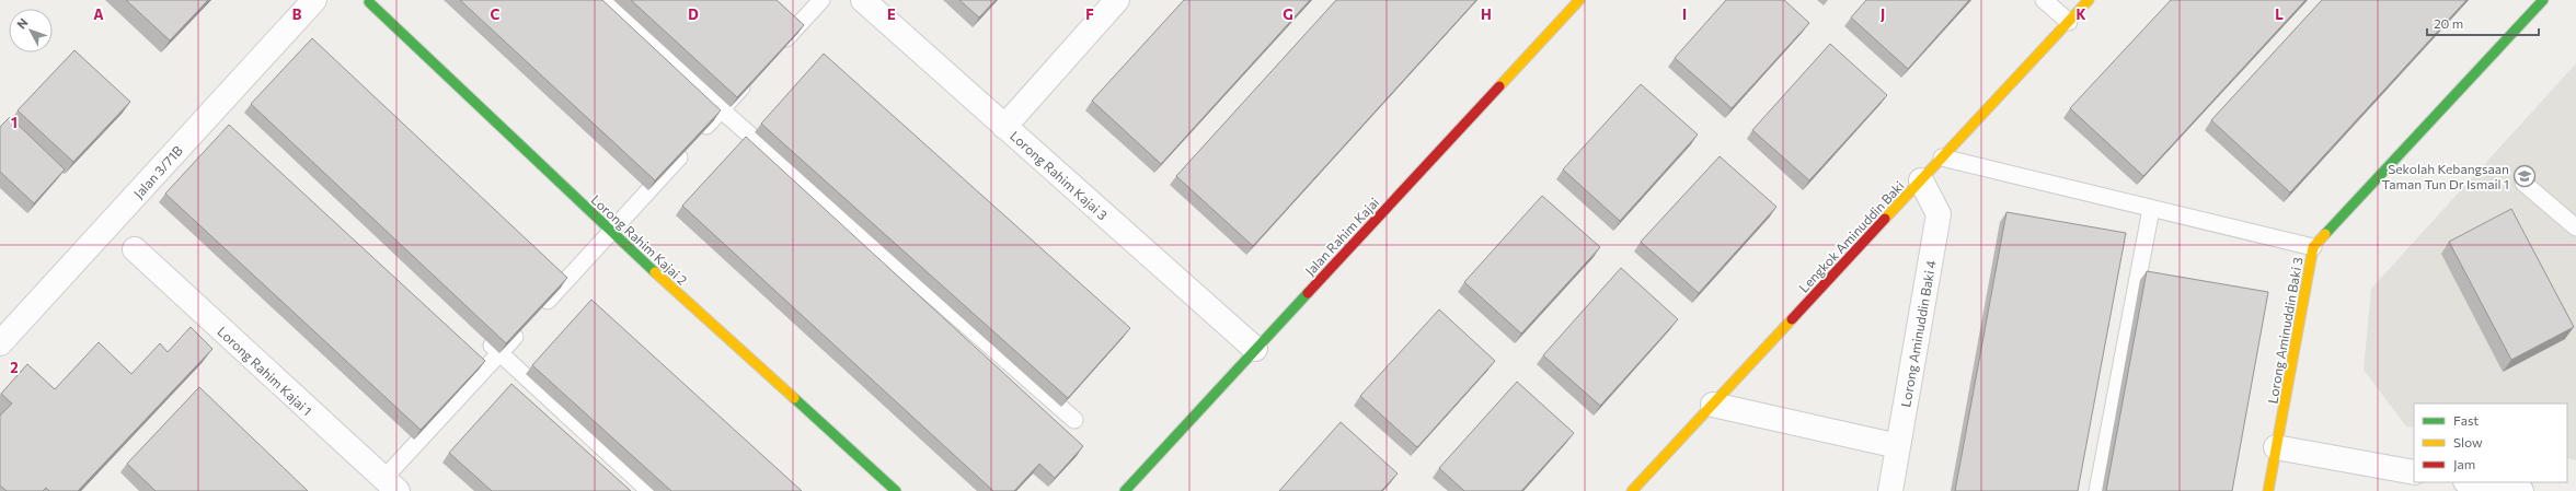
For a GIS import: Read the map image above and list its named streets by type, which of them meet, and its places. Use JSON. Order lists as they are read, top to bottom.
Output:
{
  "streets": {
    "street": [
      "Jalan 3/71B",
      "Lorong Rahim Kajai 3",
      "Jalan Rahim Kajai",
      "Lengkok Aminuddin Baki",
      "Lorong Rahim Kajai 2",
      "Lorong Aminuddin Baki 3",
      "Lorong Aminuddin Baki 4",
      "Lorong Rahim Kajai 1"
    ]
  },
  "crossings": [
    ["Lorong Rahim Kajai 3", "Jalan Rahim Kajai"],
    ["Lengkok Aminuddin Baki", "Lorong Aminuddin Baki 4"]
  ],
  "places": {
    "school or university": ["Sekolah Kebangsaan Taman Tun Dr Ismail 1"]
  },
  "legend": ["Fast", "Slow", "Jam"],
  "scale_bar": "20 m",
  "north": "top left",
  "grid": {
    "columns": [
      "A",
      "B",
      "C",
      "D",
      "E",
      "F",
      "G",
      "H",
      "I",
      "J",
      "K",
      "L"
    ],
    "rows": ["1", "2"]
  }
}
